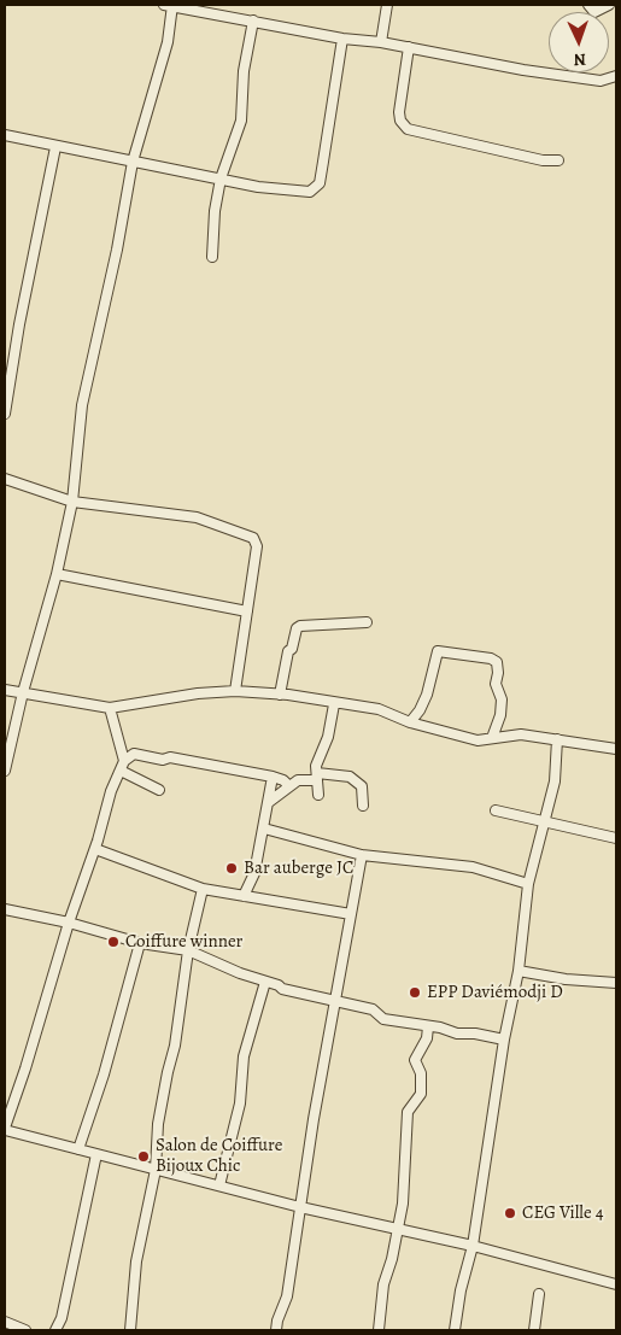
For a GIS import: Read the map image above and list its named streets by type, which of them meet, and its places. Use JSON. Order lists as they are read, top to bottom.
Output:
{
  "places": [
    "Bar auberge JC",
    "Coiffure winner",
    "EPP Daviémodji D",
    "Salon de Coiffure Bijoux Chic",
    "CEG Ville 4"
  ],
  "north": "bottom"
}
